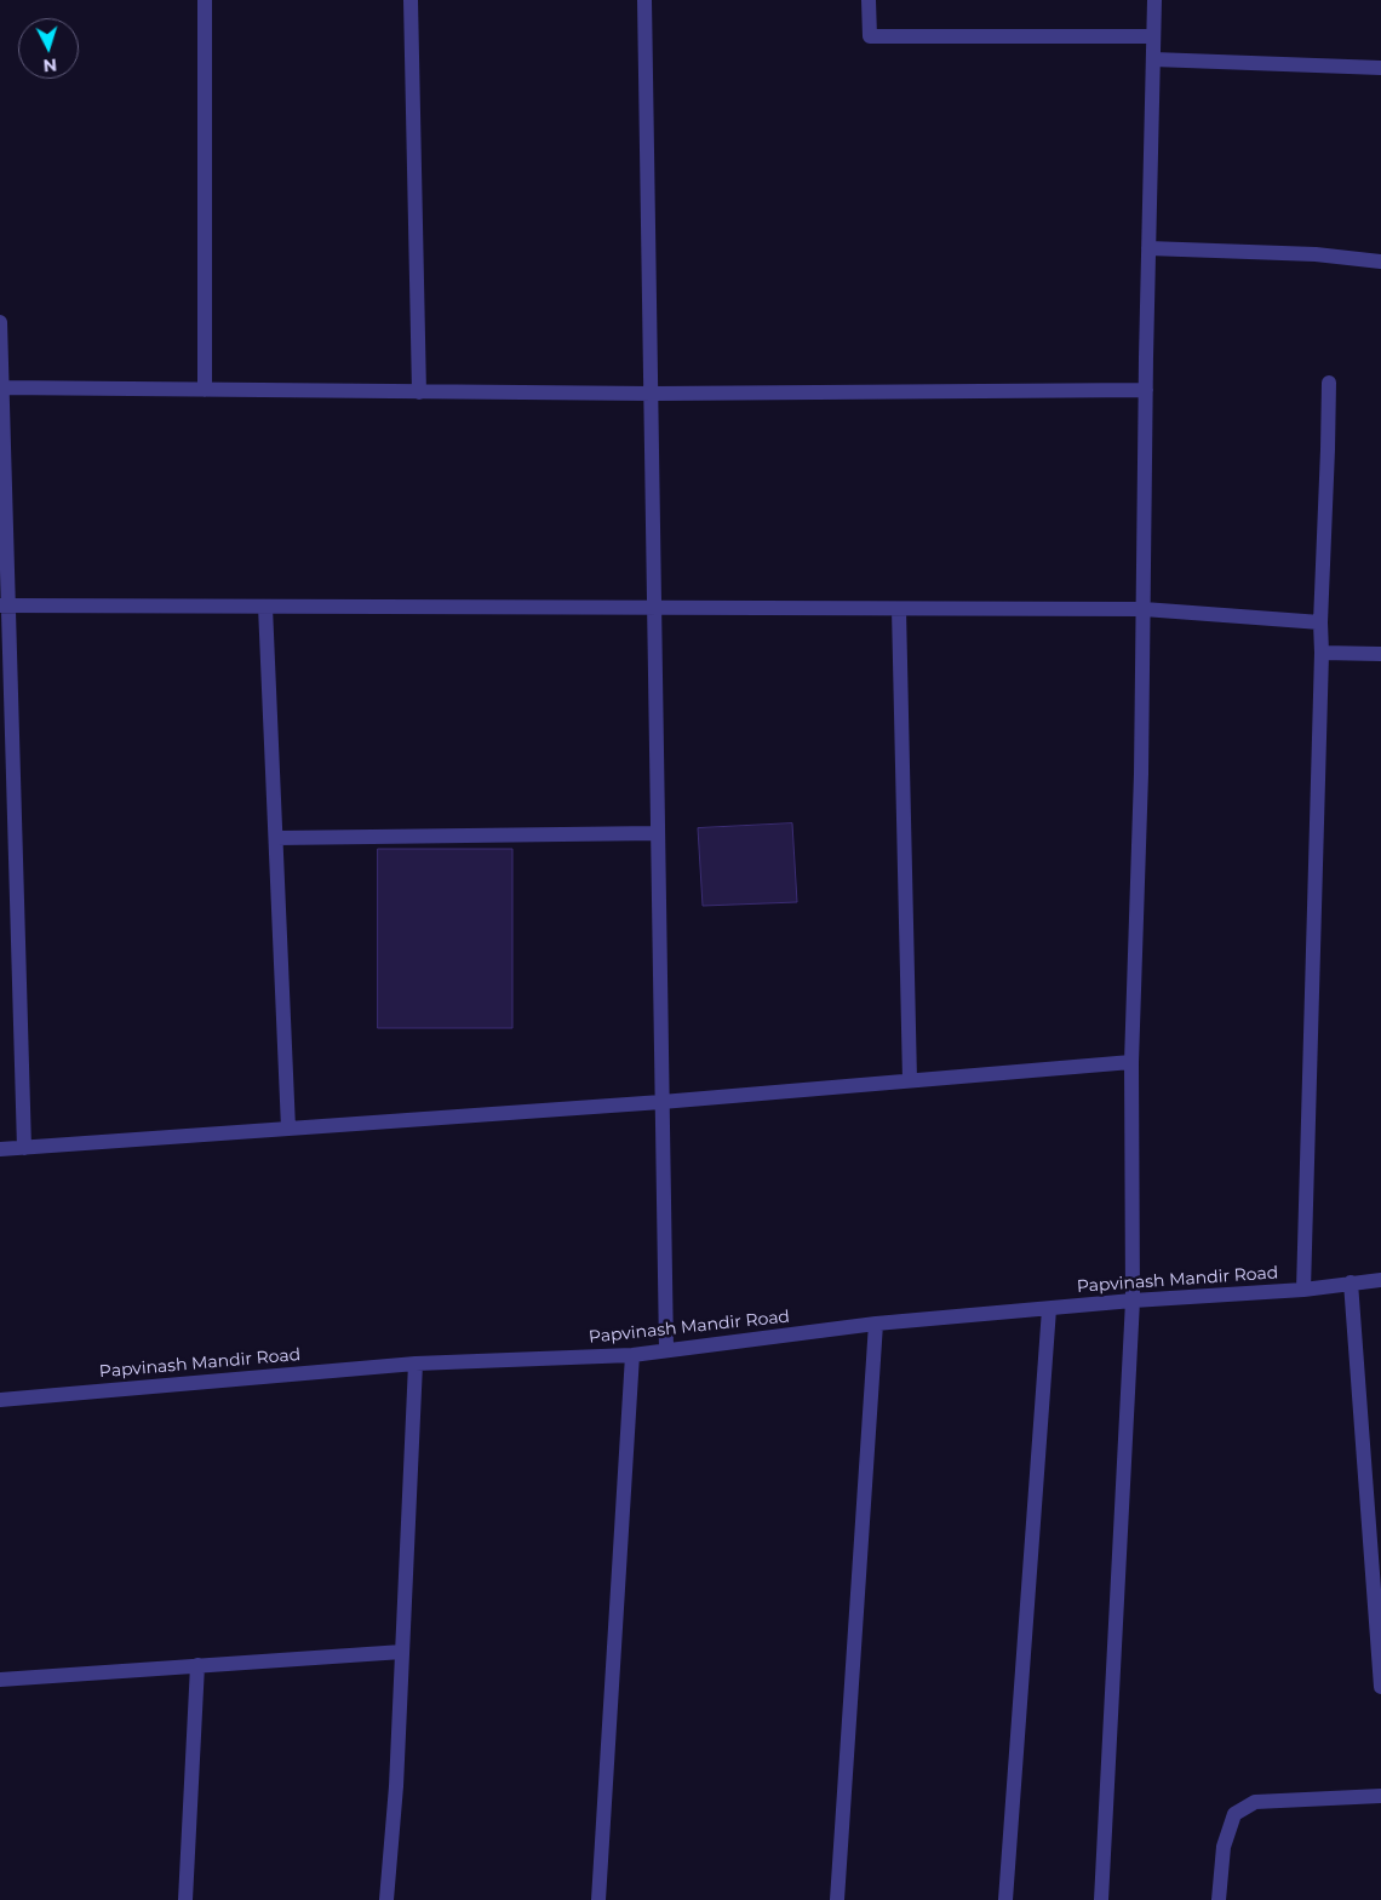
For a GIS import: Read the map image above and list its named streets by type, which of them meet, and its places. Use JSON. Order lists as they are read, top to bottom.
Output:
{
  "streets": {
    "street": ["Papvinash Mandir Road"]
  },
  "north": "bottom"
}
